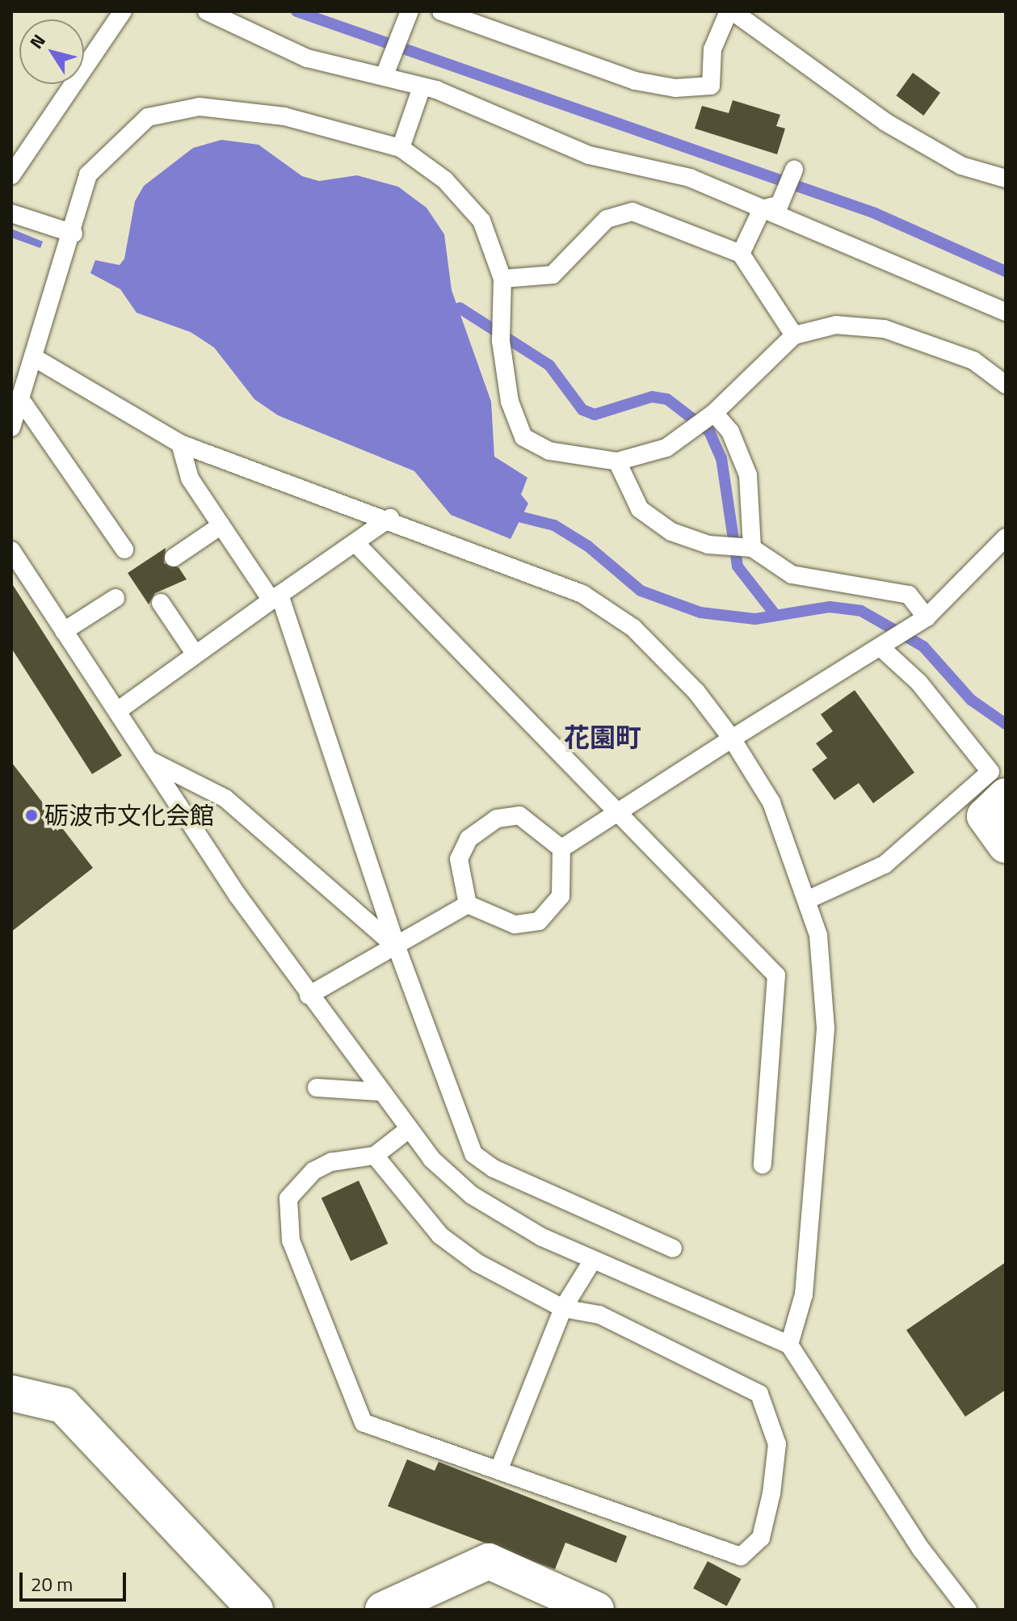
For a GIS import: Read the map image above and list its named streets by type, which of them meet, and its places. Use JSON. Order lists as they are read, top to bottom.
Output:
{
  "districts": ["花園町"],
  "places": ["砺波市文化会館"],
  "scale_bar": "20 m",
  "north": "top left"
}
